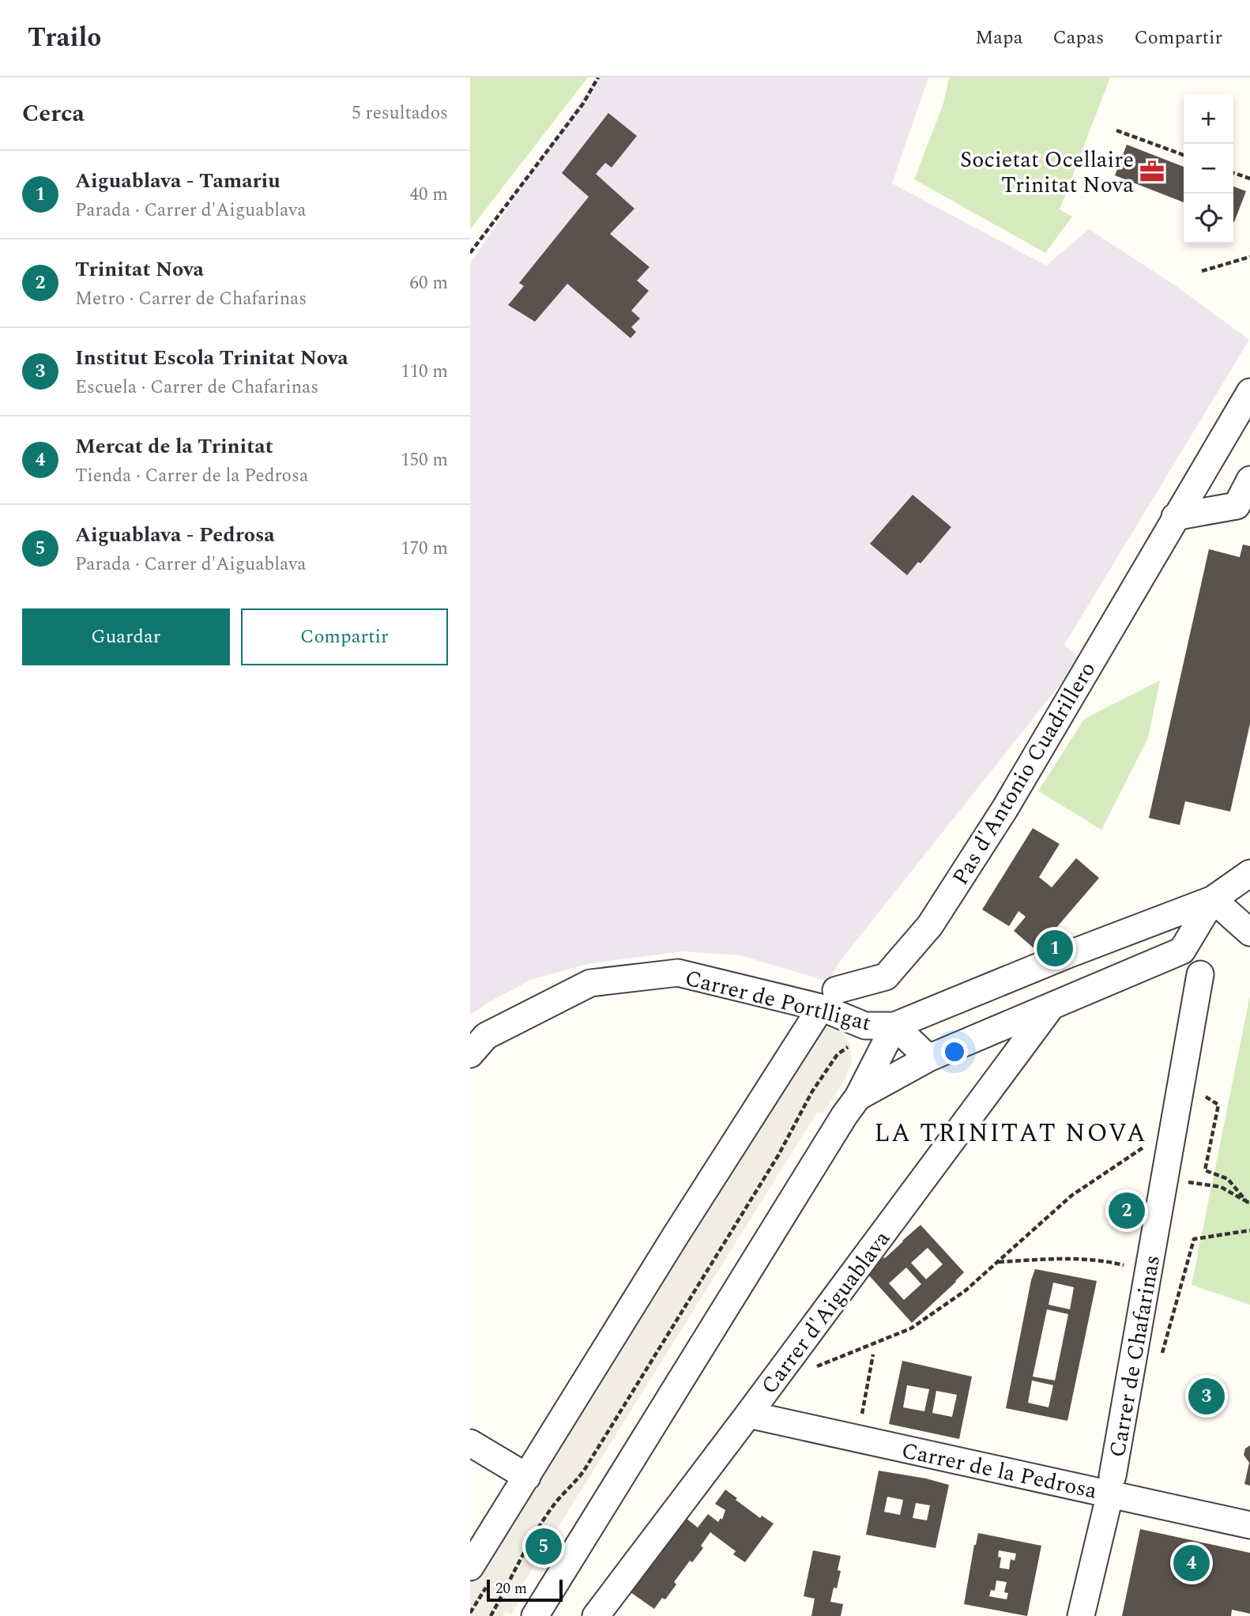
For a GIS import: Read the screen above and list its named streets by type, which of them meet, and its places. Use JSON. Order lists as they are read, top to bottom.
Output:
{
  "streets": {
    "street": [
      "Pas d'Antonio Cuadrillero",
      "Carrer de Portlligat",
      "Carrer d'Aiguablava",
      "Carrer de Chafarinas",
      "Carrer de la Pedrosa"
    ]
  },
  "crossings": [
    ["Pas d'Antonio Cuadrillero", "Carrer de Portlligat"],
    ["Carrer d'Aiguablava", "Carrer de la Pedrosa"],
    ["Carrer de Chafarinas", "Carrer de la Pedrosa"]
  ],
  "districts": ["LA TRINITAT NOVA"],
  "places": {
    "office": ["Societat Ocellaire Trinitat Nova"]
  },
  "scale_bar": "20 m",
  "page": {
    "header": "Trailo",
    "nav": ["Mapa", "Capas", "Compartir"],
    "heading": ["Cerca", "5 resultados"],
    "map_buttons": ["+", "−"],
    "list": [
      {
        "mark": "1",
        "name": "Aiguablava - Tamariu",
        "note": "Parada · Carrer d'Aiguablava",
        "value": "40 m"
      },
      {
        "mark": "2",
        "name": "Trinitat Nova",
        "note": "Metro · Carrer de Chafarinas",
        "value": "60 m"
      },
      {
        "mark": "3",
        "name": "Institut Escola Trinitat Nova",
        "note": "Escuela · Carrer de Chafarinas",
        "value": "110 m"
      },
      {
        "mark": "4",
        "name": "Mercat de la Trinitat",
        "note": "Tienda · Carrer de la Pedrosa",
        "value": "150 m"
      },
      {
        "mark": "5",
        "name": "Aiguablava - Pedrosa",
        "note": "Parada · Carrer d'Aiguablava",
        "value": "170 m"
      }
    ],
    "buttons": ["Guardar", "Compartir"],
    "pins": [
      "1",
      "2",
      "3",
      "5",
      "4"
    ],
    "scale": "20 m"
  }
}
